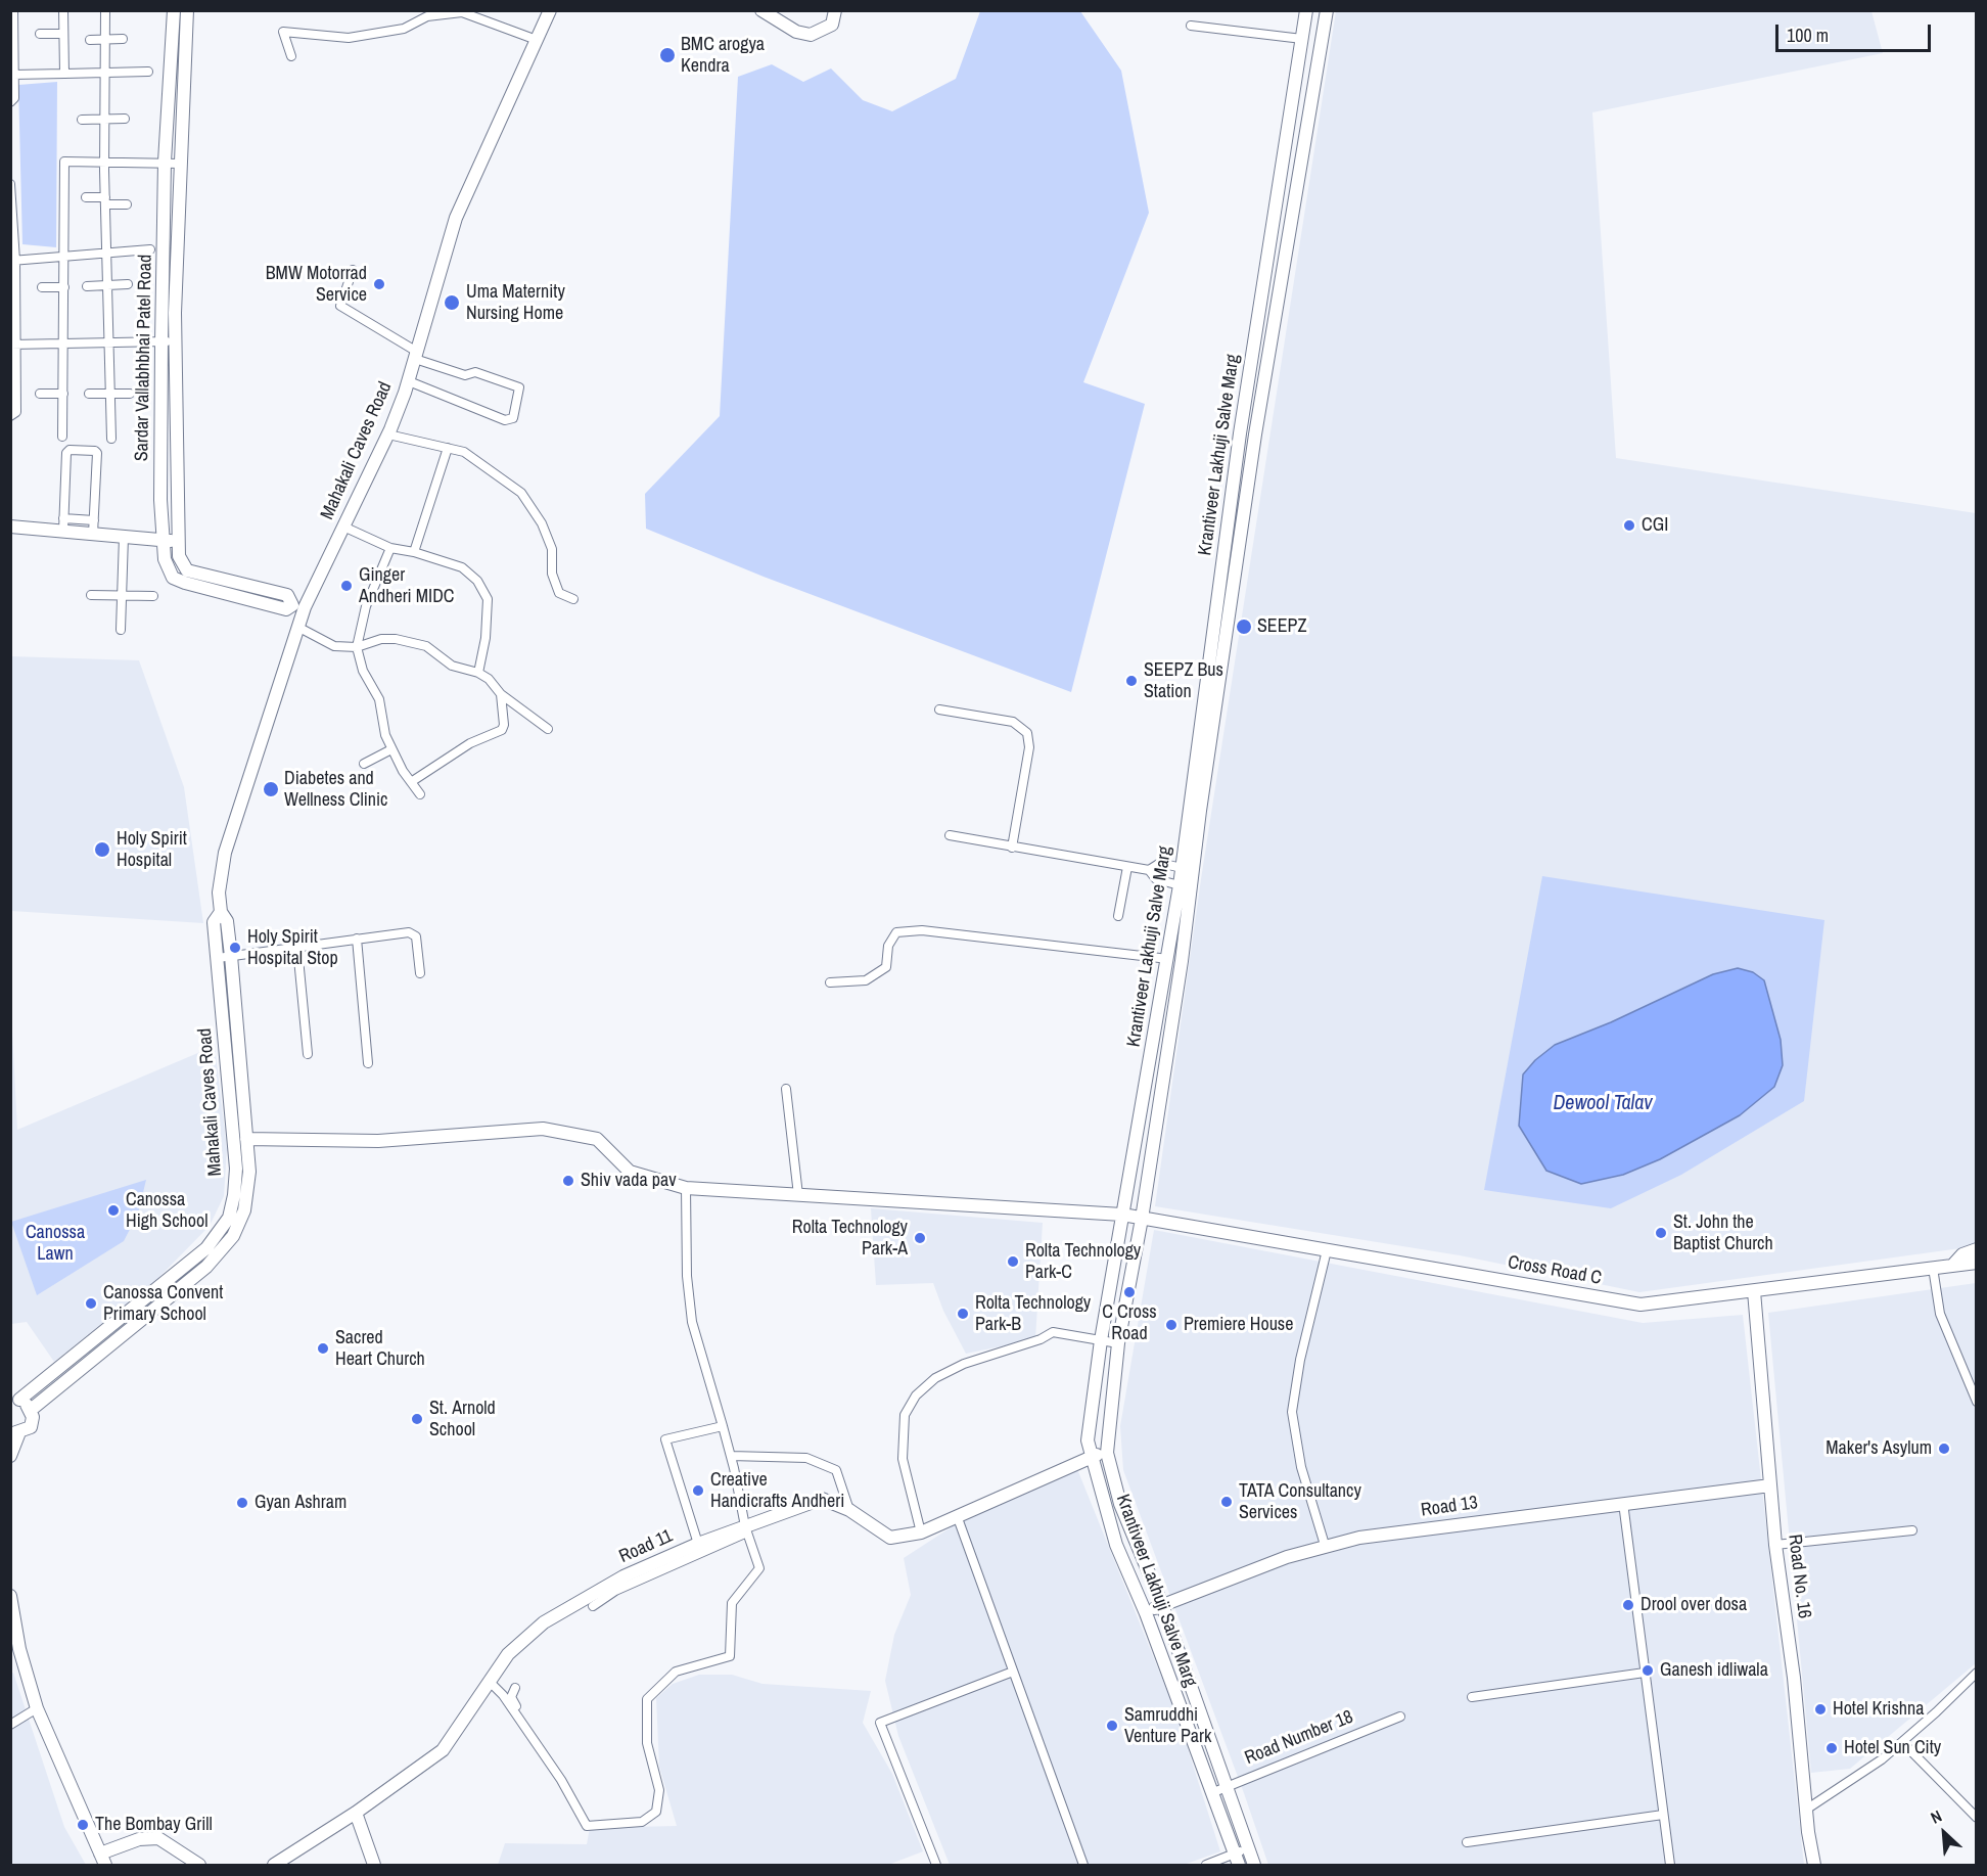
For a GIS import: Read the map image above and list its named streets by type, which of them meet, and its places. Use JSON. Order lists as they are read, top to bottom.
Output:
{
  "streets": {
    "main road": [
      "Sardar Vallabhbhai Patel Road",
      "Mahakali Caves Road",
      "Krantiveer Lakhuji Salve Marg",
      "Cross Road C",
      "Road 13",
      "Road 11",
      "Road No. 16"
    ],
    "street": ["Road Number 18"]
  },
  "crossings": [
    ["Sardar Vallabhbhai Patel Road", "Mahakali Caves Road"],
    ["Mahakali Caves Road", "Cross Road C"],
    ["Krantiveer Lakhuji Salve Marg", "Cross Road C"],
    ["Krantiveer Lakhuji Salve Marg", "Road 13"],
    ["Krantiveer Lakhuji Salve Marg", "Road 11"],
    ["Krantiveer Lakhuji Salve Marg", "Road Number 18"],
    ["Cross Road C", "Road No. 16"],
    ["Road 13", "Road No. 16"]
  ],
  "water": ["Dewool Talav"],
  "parks": ["Canossa Lawn"],
  "places": [
    "BMC arogya Kendra",
    "BMW Motorrad Service",
    "Uma Maternity Nursing Home",
    "CGI",
    "Ginger Andheri MIDC",
    "SEEPZ",
    "SEEPZ Bus Station",
    "Diabetes and Wellness Clinic",
    "Holy Spirit Hospital",
    "Holy Spirit Hospital Stop",
    "Shiv vada pav",
    "Canossa High School",
    "St. John the Baptist Church",
    "Rolta Technology Park-A",
    "Rolta Technology Park-C",
    "C Cross Road",
    "Canossa Convent Primary School",
    "Rolta Technology Park-B",
    "Premiere House",
    "Sacred Heart Church",
    "St. Arnold School",
    "Maker's Asylum",
    "Creative Handicrafts Andheri",
    "TATA Consultancy Services",
    "Gyan Ashram",
    "Drool over dosa",
    "Ganesh idliwala",
    "Hotel Krishna",
    "Samruddhi Venture Park",
    "Hotel Sun City",
    "The Bombay Grill"
  ],
  "scale_bar": "100 m",
  "north": "top left"
}
